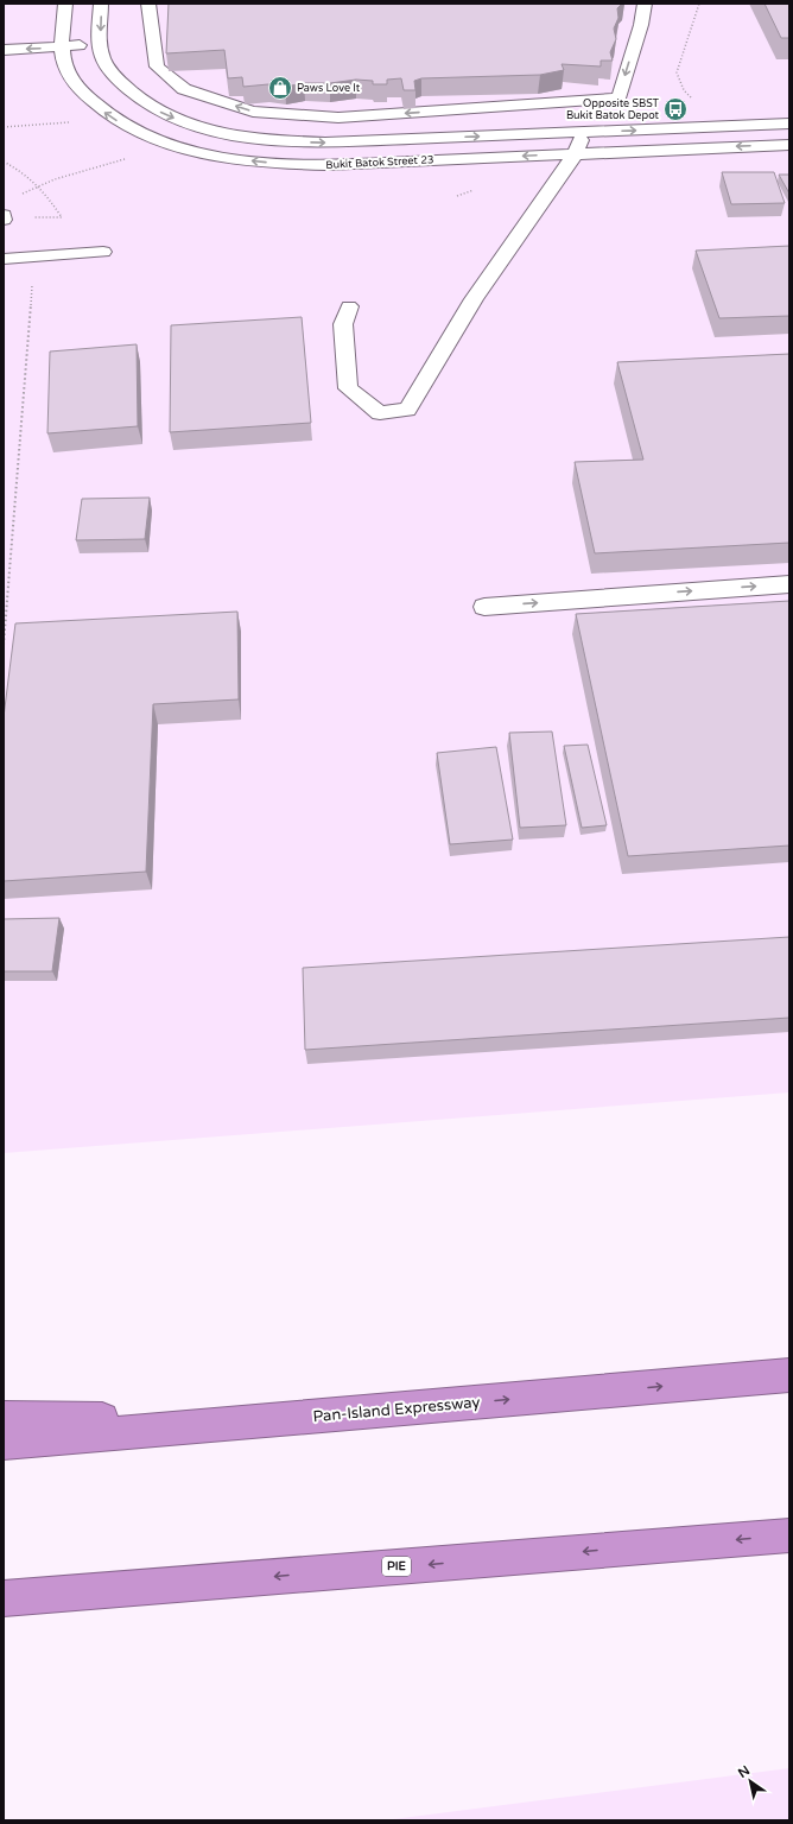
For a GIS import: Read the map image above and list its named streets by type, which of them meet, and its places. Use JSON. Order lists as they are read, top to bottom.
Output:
{
  "streets": {
    "highway": ["Pan-Island Expressway", "PIE"],
    "street": ["Bukit Batok Street 23"]
  },
  "places": {
    "shop": ["Paws Love It"],
    "bus stop": ["Opposite SBST Bukit Batok Depot"]
  },
  "north": "top left"
}
